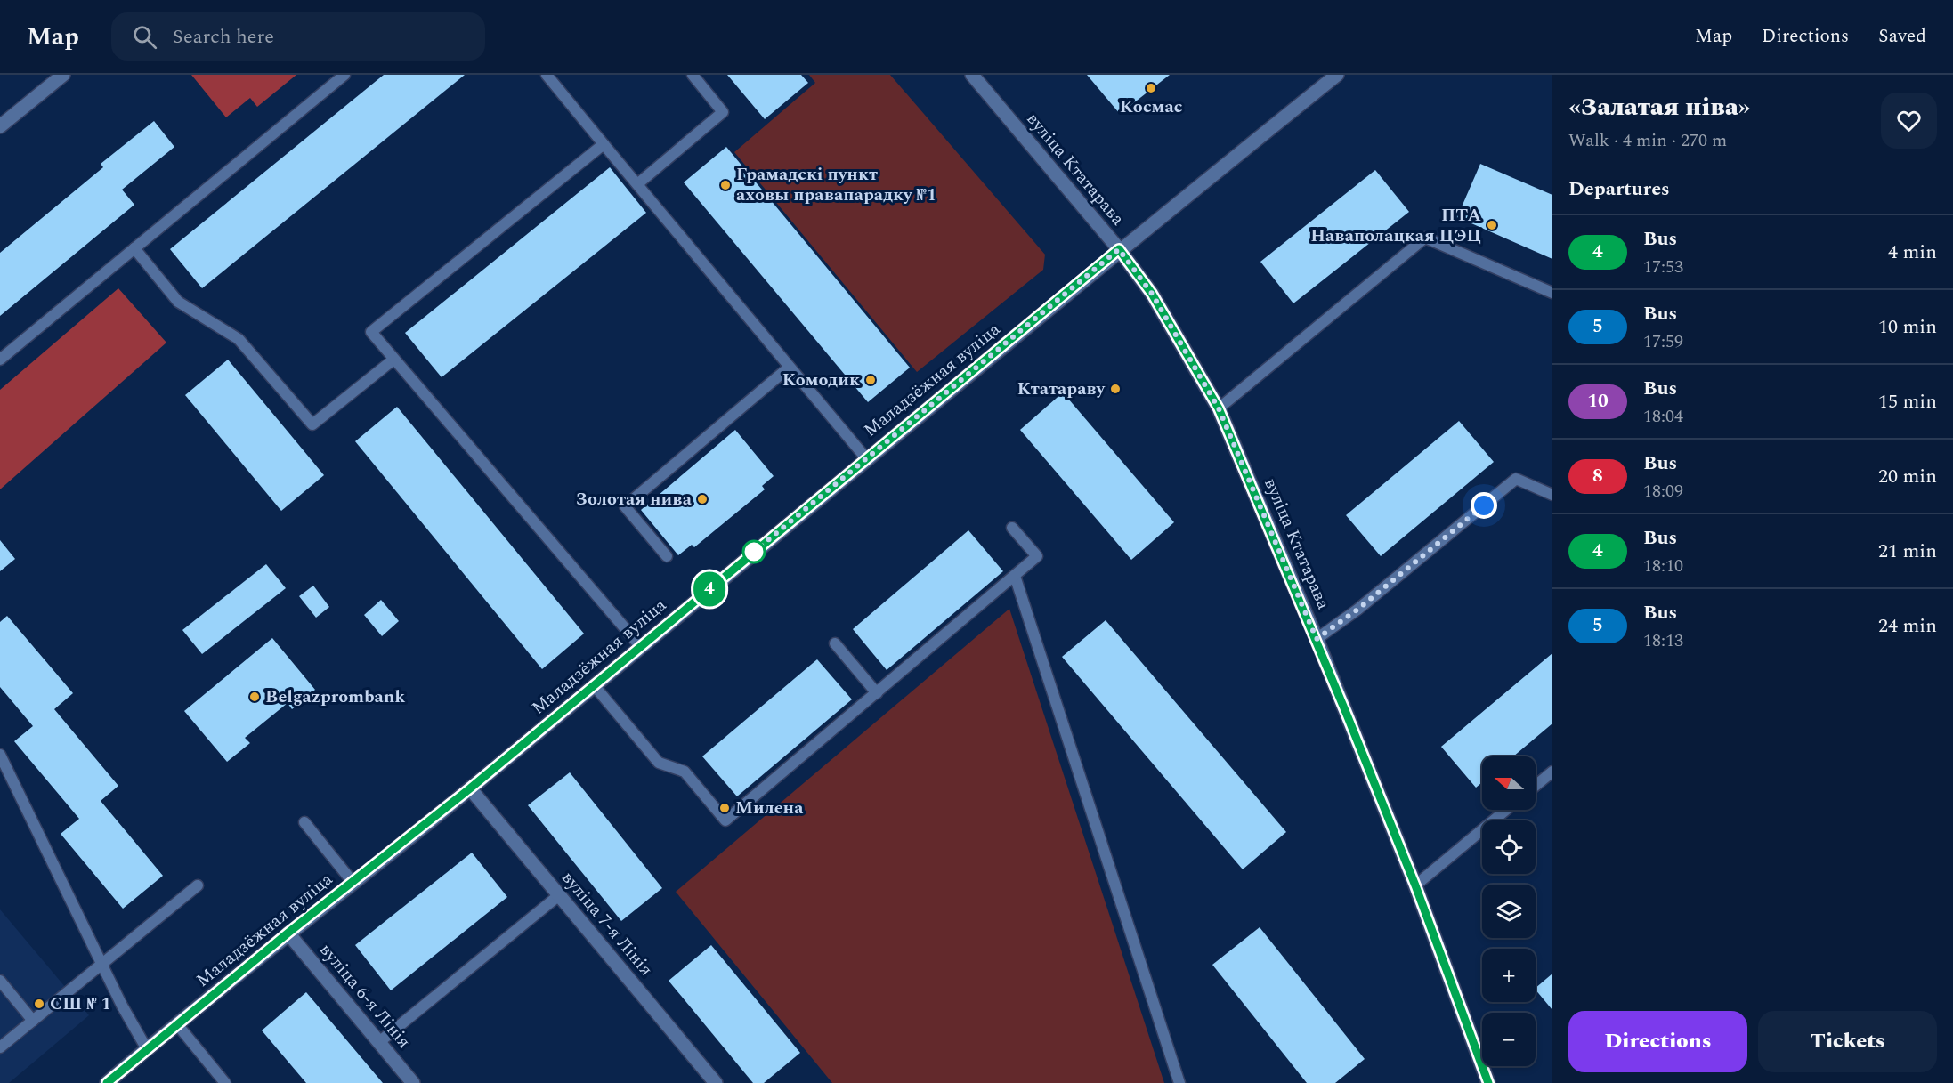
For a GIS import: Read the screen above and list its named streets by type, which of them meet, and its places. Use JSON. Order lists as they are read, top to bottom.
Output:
{
  "streets": {
    "street": [
      "вуліца Ктатарава",
      "Маладзёжная вуліца",
      "вуліца 7-я Лінія",
      "вуліца 6-я Лінія"
    ]
  },
  "crossings": [
    ["вуліца Ктатарава", "Маладзёжная вуліца"],
    ["Маладзёжная вуліца", "вуліца 7-я Лінія"],
    ["Маладзёжная вуліца", "вуліца 6-я Лінія"]
  ],
  "places": [
    "Космас",
    "Грамадскі пункт аховы правапарадку №1",
    "ПТА Наваполацкая ЦЭЦ",
    "Комодик",
    "Ктатараву",
    "Золотая нива",
    "Belgazprombank",
    "Милена",
    "СШ № 1"
  ],
  "lines": ["bus line 4"],
  "north": "left",
  "page": {
    "header": "Map",
    "search": "Search here",
    "nav": ["Map", "Directions", "Saved"],
    "on_map": "4",
    "heading": [
      ["«Залатая ніва»", "Walk · 4 min · 270 m"],
      "Departures"
    ],
    "list": [
      {
        "mark": "4",
        "name": "Bus",
        "note": "17:53",
        "value": "4 min"
      },
      {
        "mark": "5",
        "name": "Bus",
        "note": "17:59",
        "value": "10 min"
      },
      {
        "mark": "10",
        "name": "Bus",
        "note": "18:04",
        "value": "15 min"
      },
      {
        "mark": "8",
        "name": "Bus",
        "note": "18:09",
        "value": "20 min"
      },
      {
        "mark": "4",
        "name": "Bus",
        "note": "18:10",
        "value": "21 min"
      },
      {
        "mark": "5",
        "name": "Bus",
        "note": "18:13",
        "value": "24 min"
      }
    ],
    "map_buttons": ["+", "−"],
    "buttons": ["Directions", "Tickets"]
  }
}
